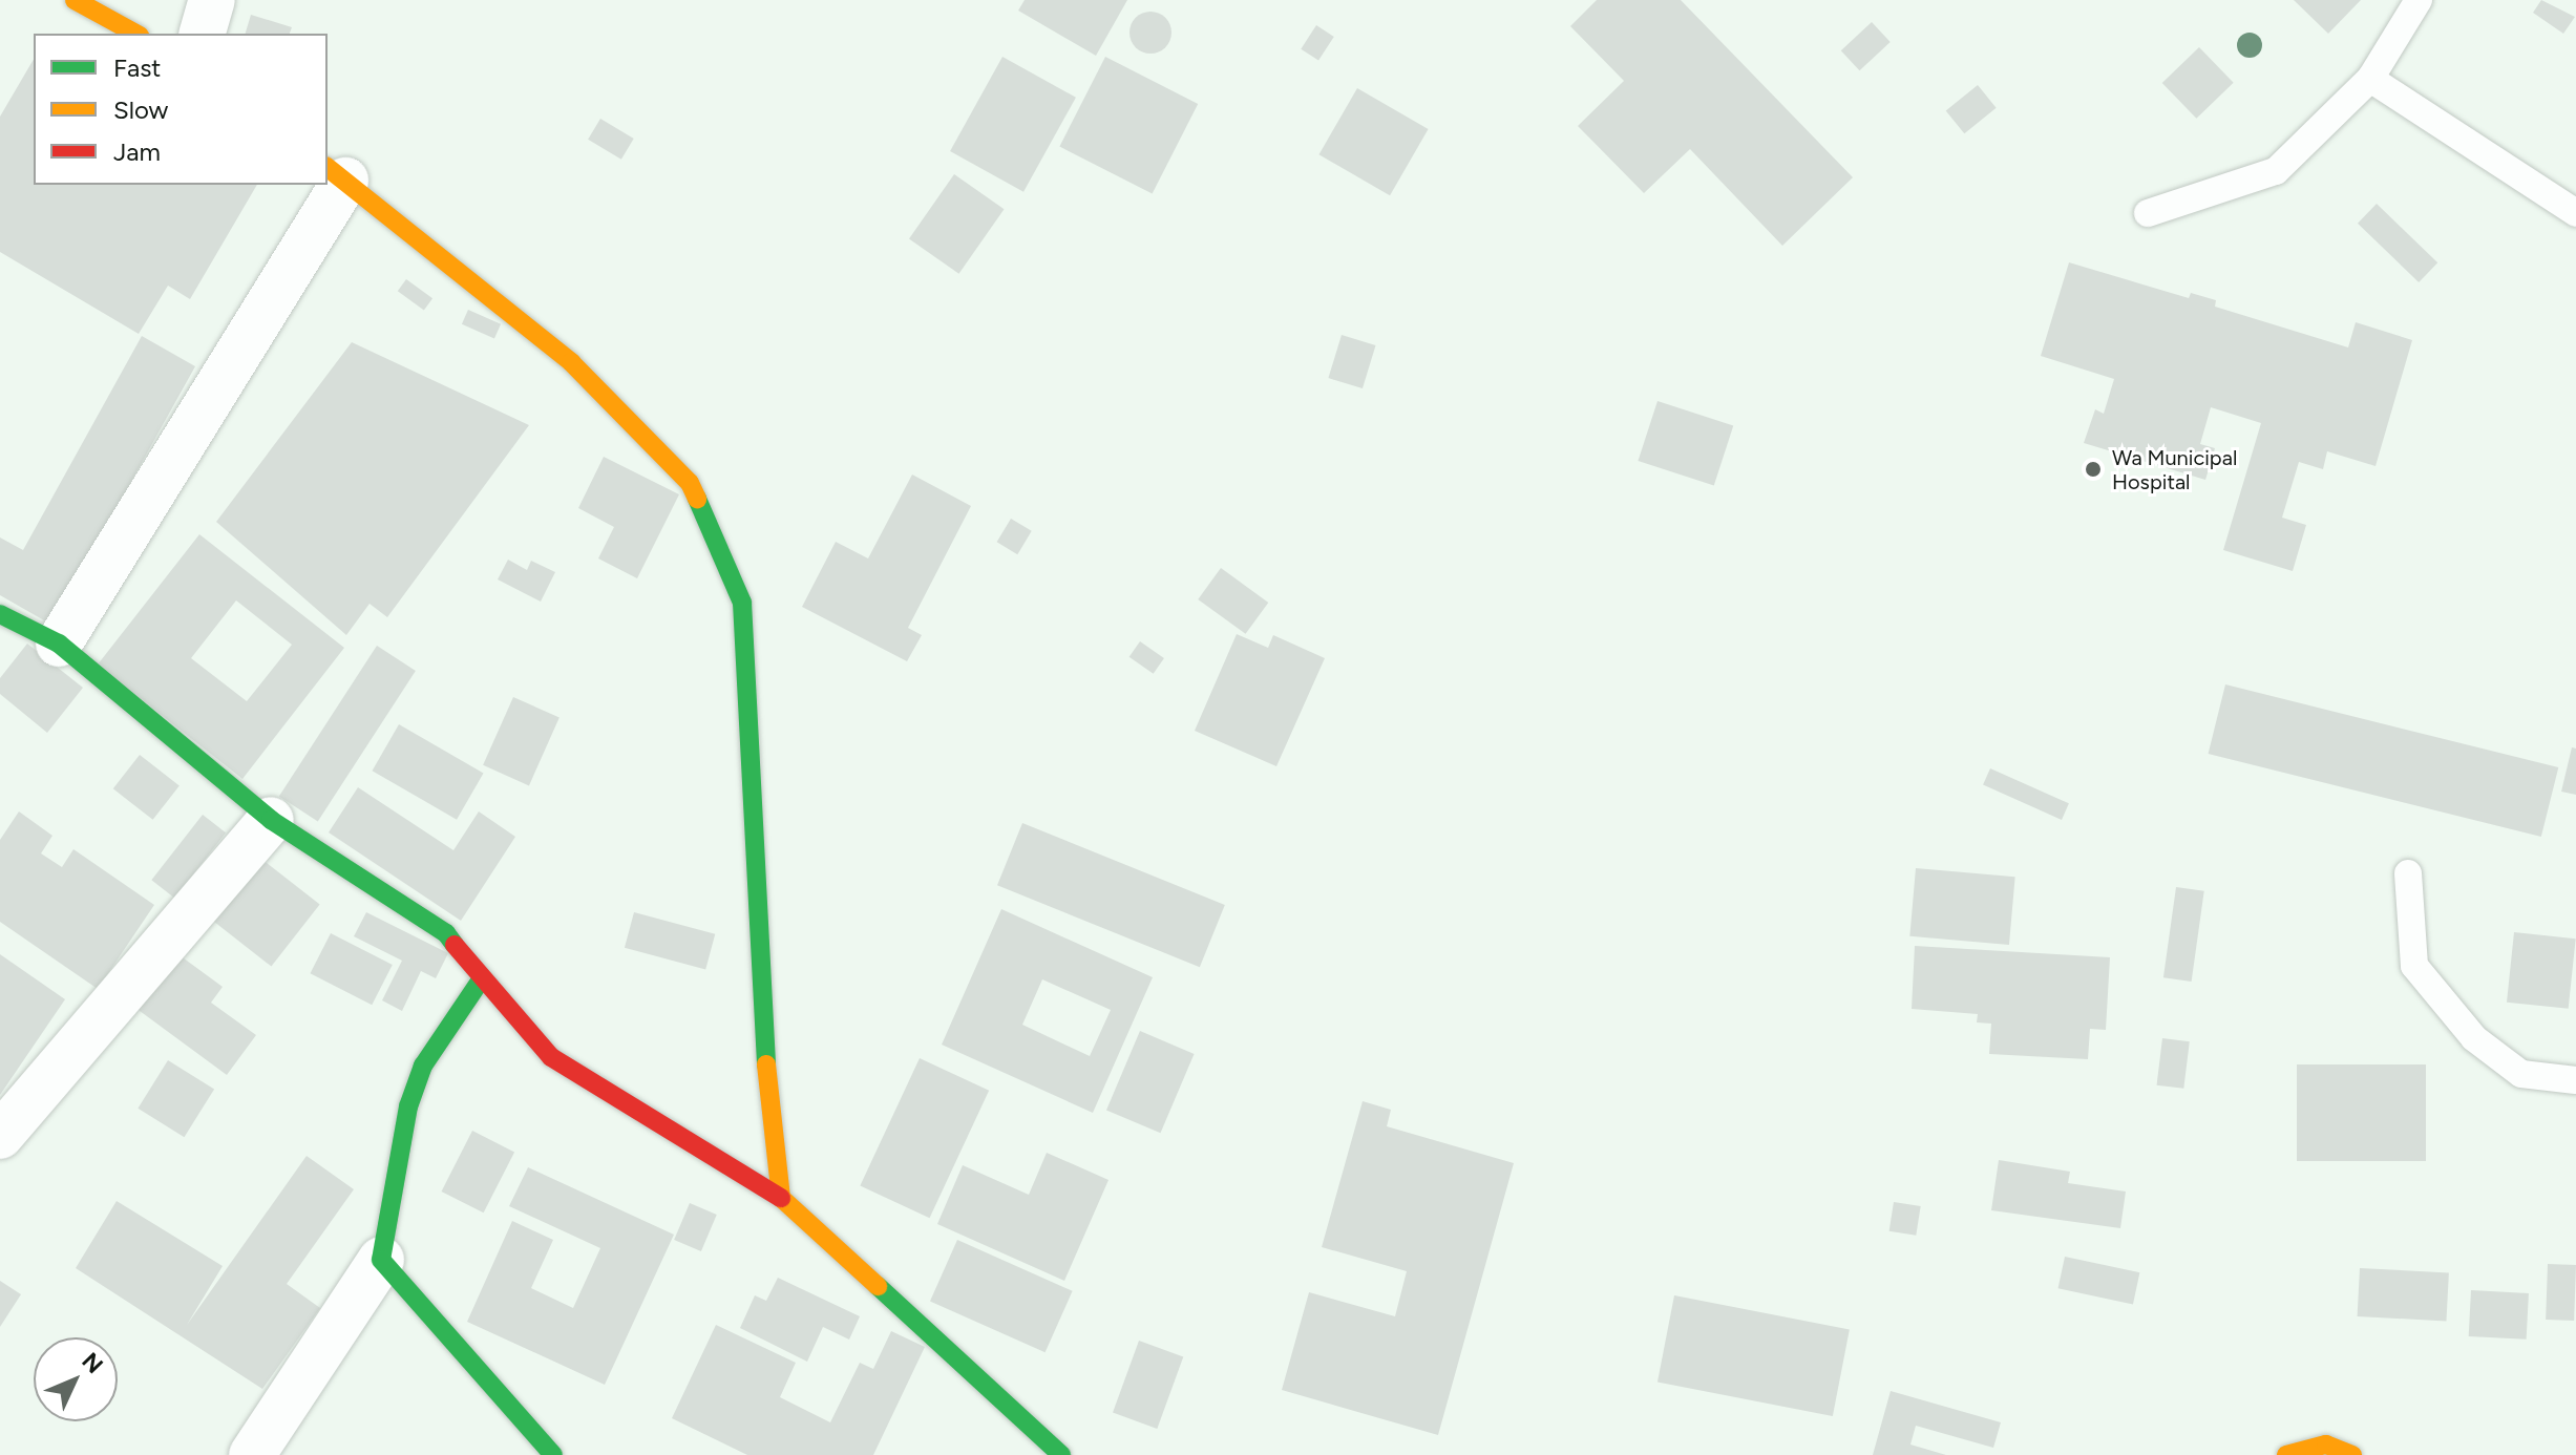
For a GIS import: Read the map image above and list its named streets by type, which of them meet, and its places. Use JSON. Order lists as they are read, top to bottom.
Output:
{
  "places": ["Wa Municipal Hospital"],
  "legend": ["Fast", "Slow", "Jam"],
  "north": "top right"
}
